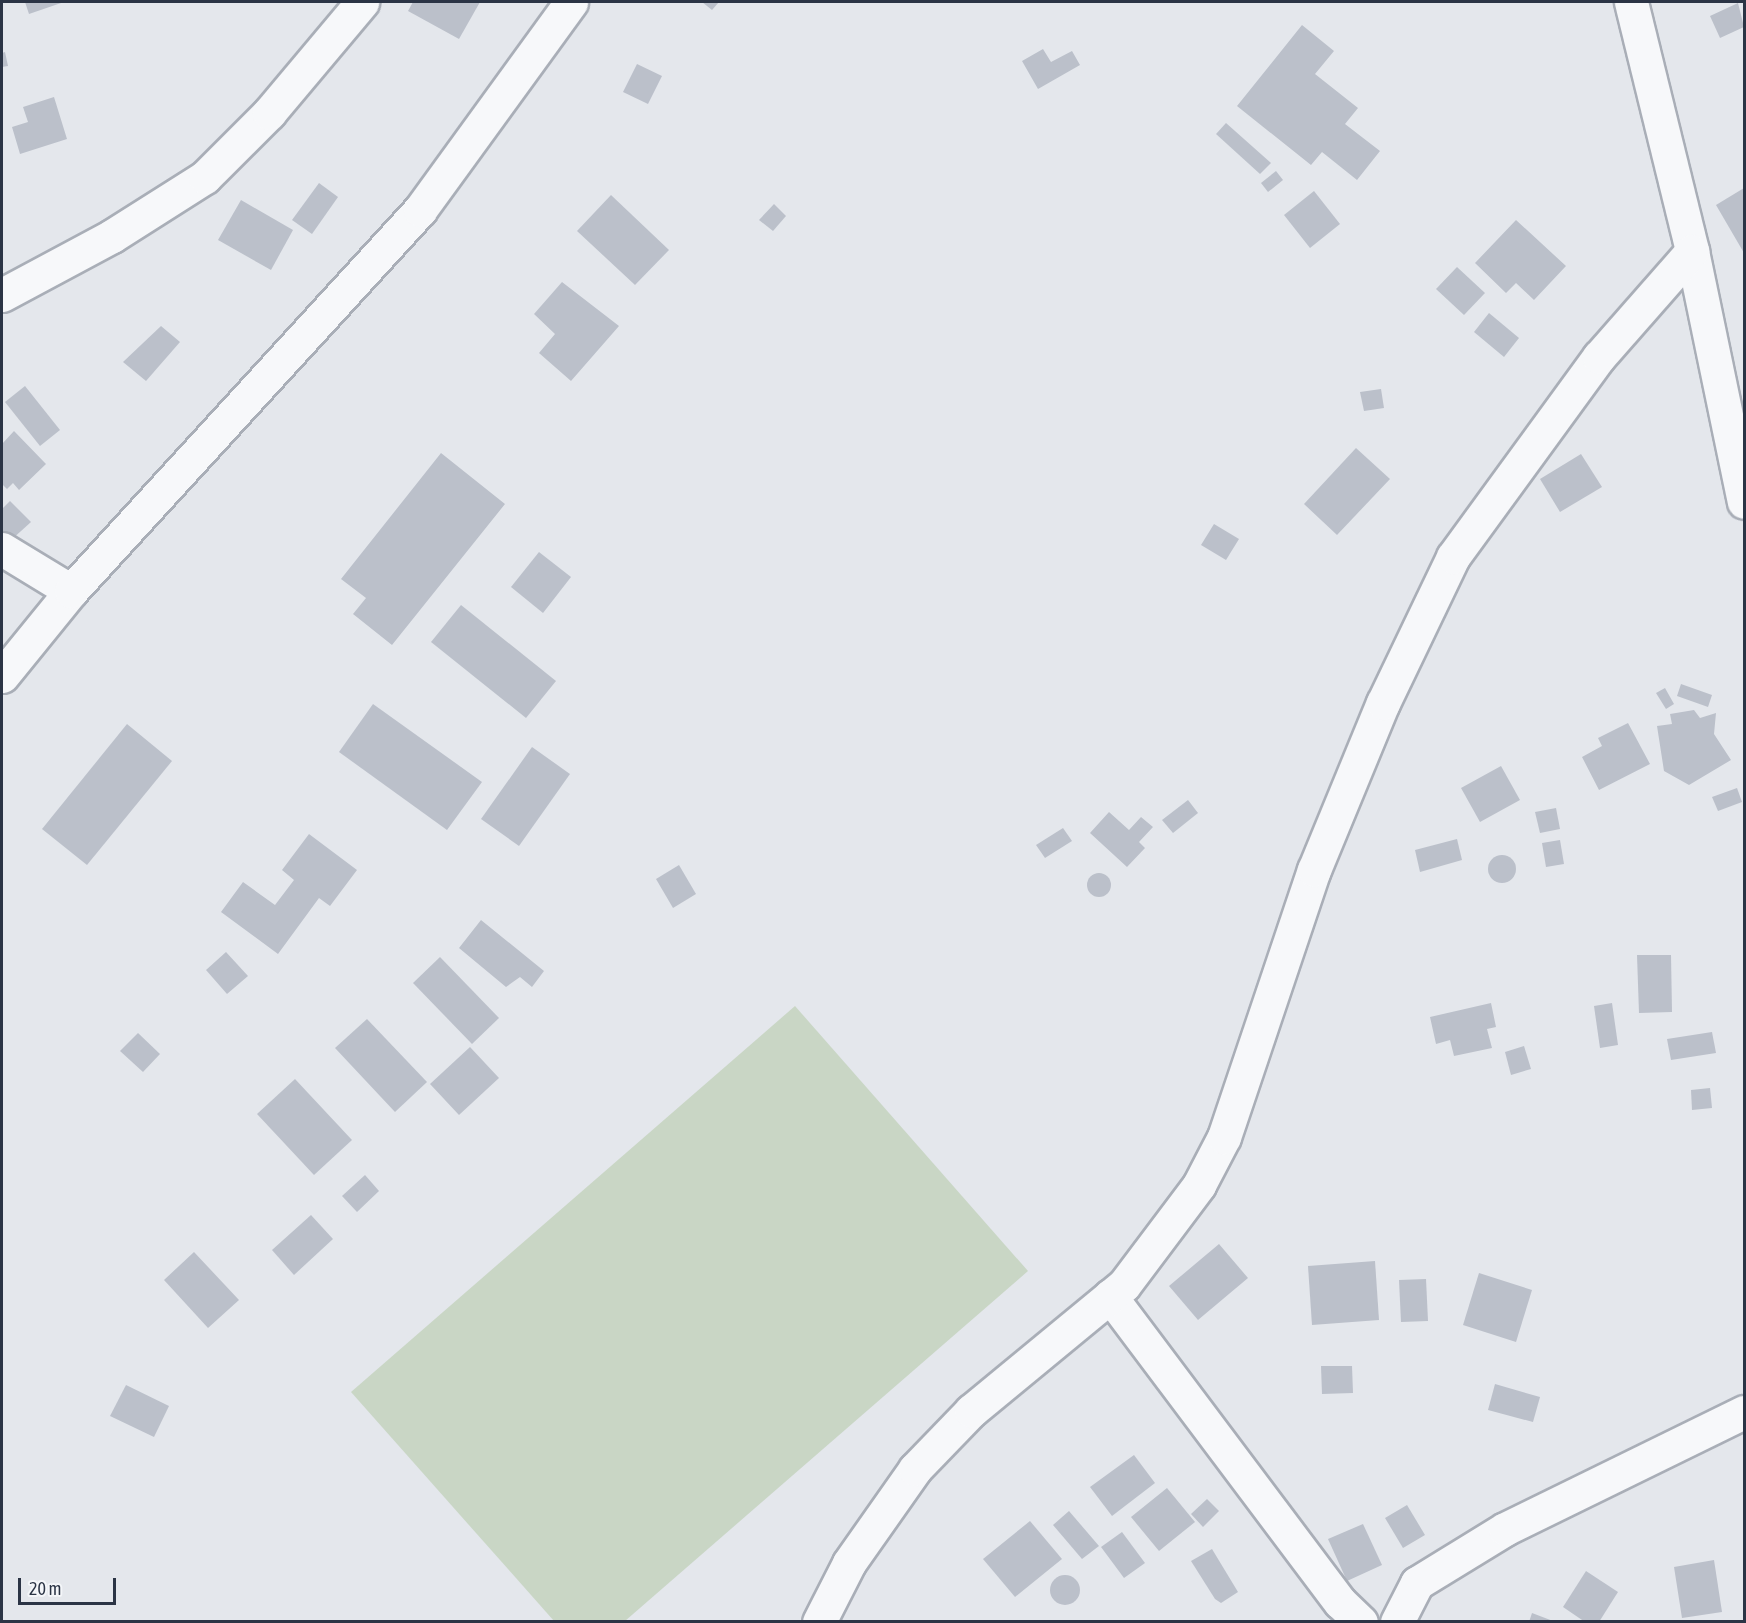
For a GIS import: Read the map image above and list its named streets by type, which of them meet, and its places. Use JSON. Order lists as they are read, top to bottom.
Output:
{
  "scale_bar": "20 m"
}
